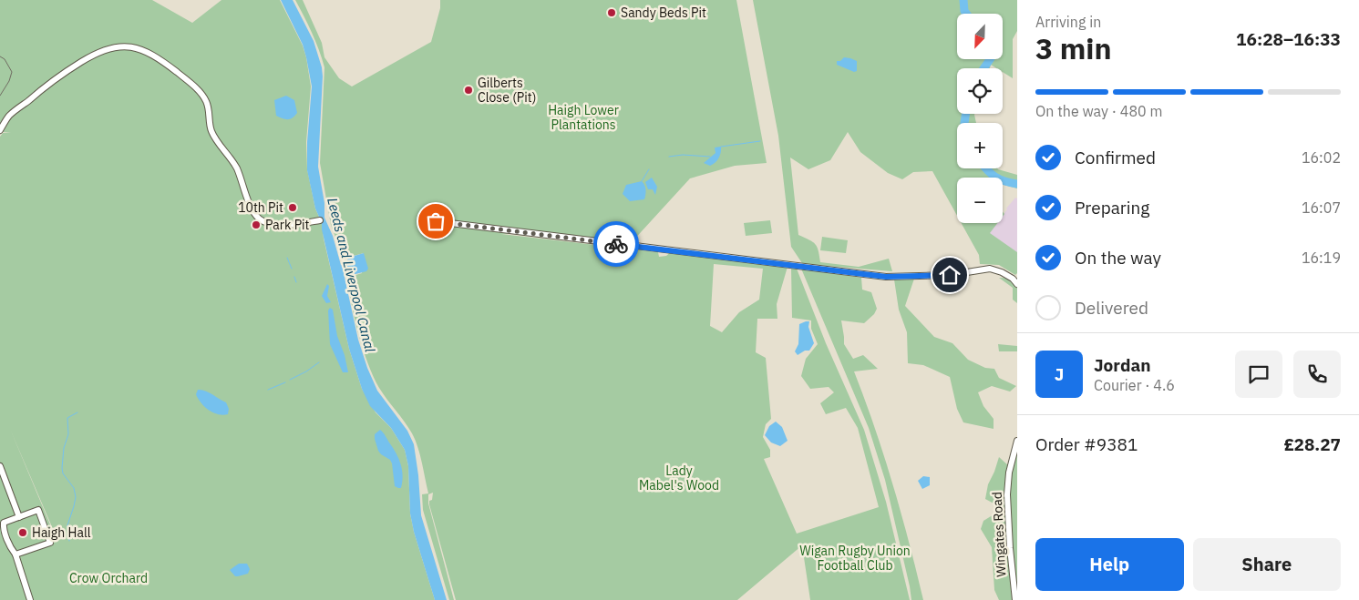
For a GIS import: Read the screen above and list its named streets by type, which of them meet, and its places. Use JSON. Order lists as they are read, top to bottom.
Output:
{
  "streets": {
    "street": ["Wingates Road"]
  },
  "water": ["Leeds and Liverpool Canal"],
  "parks": [
    "Haigh Lower Plantations",
    "Lady Mabel's Wood",
    "Wigan Rugby Union Football Club",
    "Crow Orchard"
  ],
  "places": [
    "Sandy Beds Pit",
    "Gilberts Close (Pit)",
    "10th Pit",
    "Park Pit",
    "Haigh Hall"
  ],
  "north": "bottom left",
  "page": {
    "heading": ["3 min", "Arriving in", "16:28–16:33"],
    "panel": [
      "Jordan",
      "Courier · 4.6",
      "Order #9381",
      "£28.27"
    ],
    "map_buttons": ["+", "−"],
    "bar": "On the way · 480 m",
    "list": [
      ["Confirmed", "16:02"],
      ["Preparing", "16:07"],
      ["On the way", "16:19"],
      "Delivered"
    ],
    "round": "J",
    "buttons": ["Help", "Share"]
  }
}
